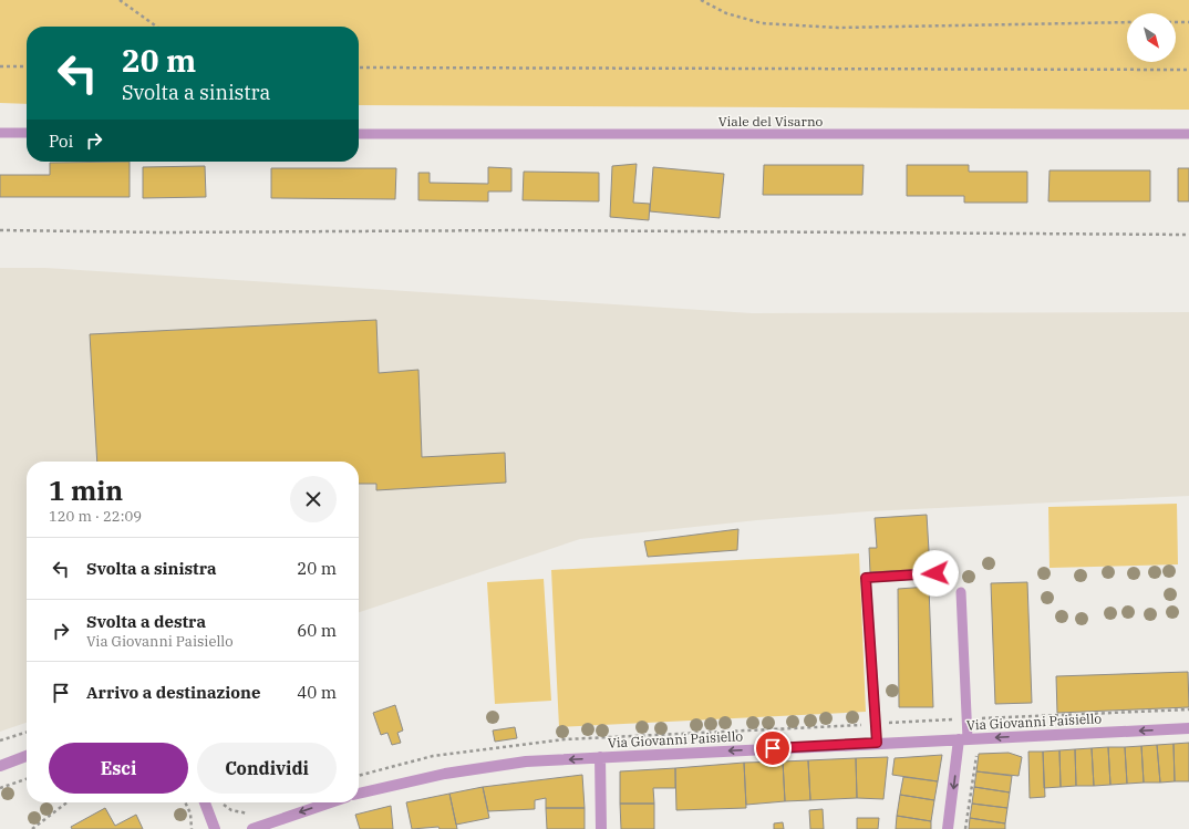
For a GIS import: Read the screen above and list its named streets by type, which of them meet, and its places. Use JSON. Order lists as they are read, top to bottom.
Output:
{
  "streets": {
    "street": ["Via Giovanni Paisiello"],
    "lane": ["Viale del Visarno"]
  },
  "one_way": ["Via Giovanni Paisiello"],
  "north": "bottom right",
  "page": {
    "turn": ["20 m", "Svolta a sinistra"],
    "then": "Poi",
    "heading": ["1 min", "120 m · 22:09"],
    "list": [
      {
        "name": "Svolta a sinistra",
        "value": "20 m"
      },
      {
        "name": "Svolta a destra",
        "note": "Via Giovanni Paisiello",
        "value": "60 m"
      },
      {
        "name": "Arrivo a destinazione",
        "value": "40 m"
      }
    ],
    "buttons": ["Esci", "Condividi"]
  }
}
